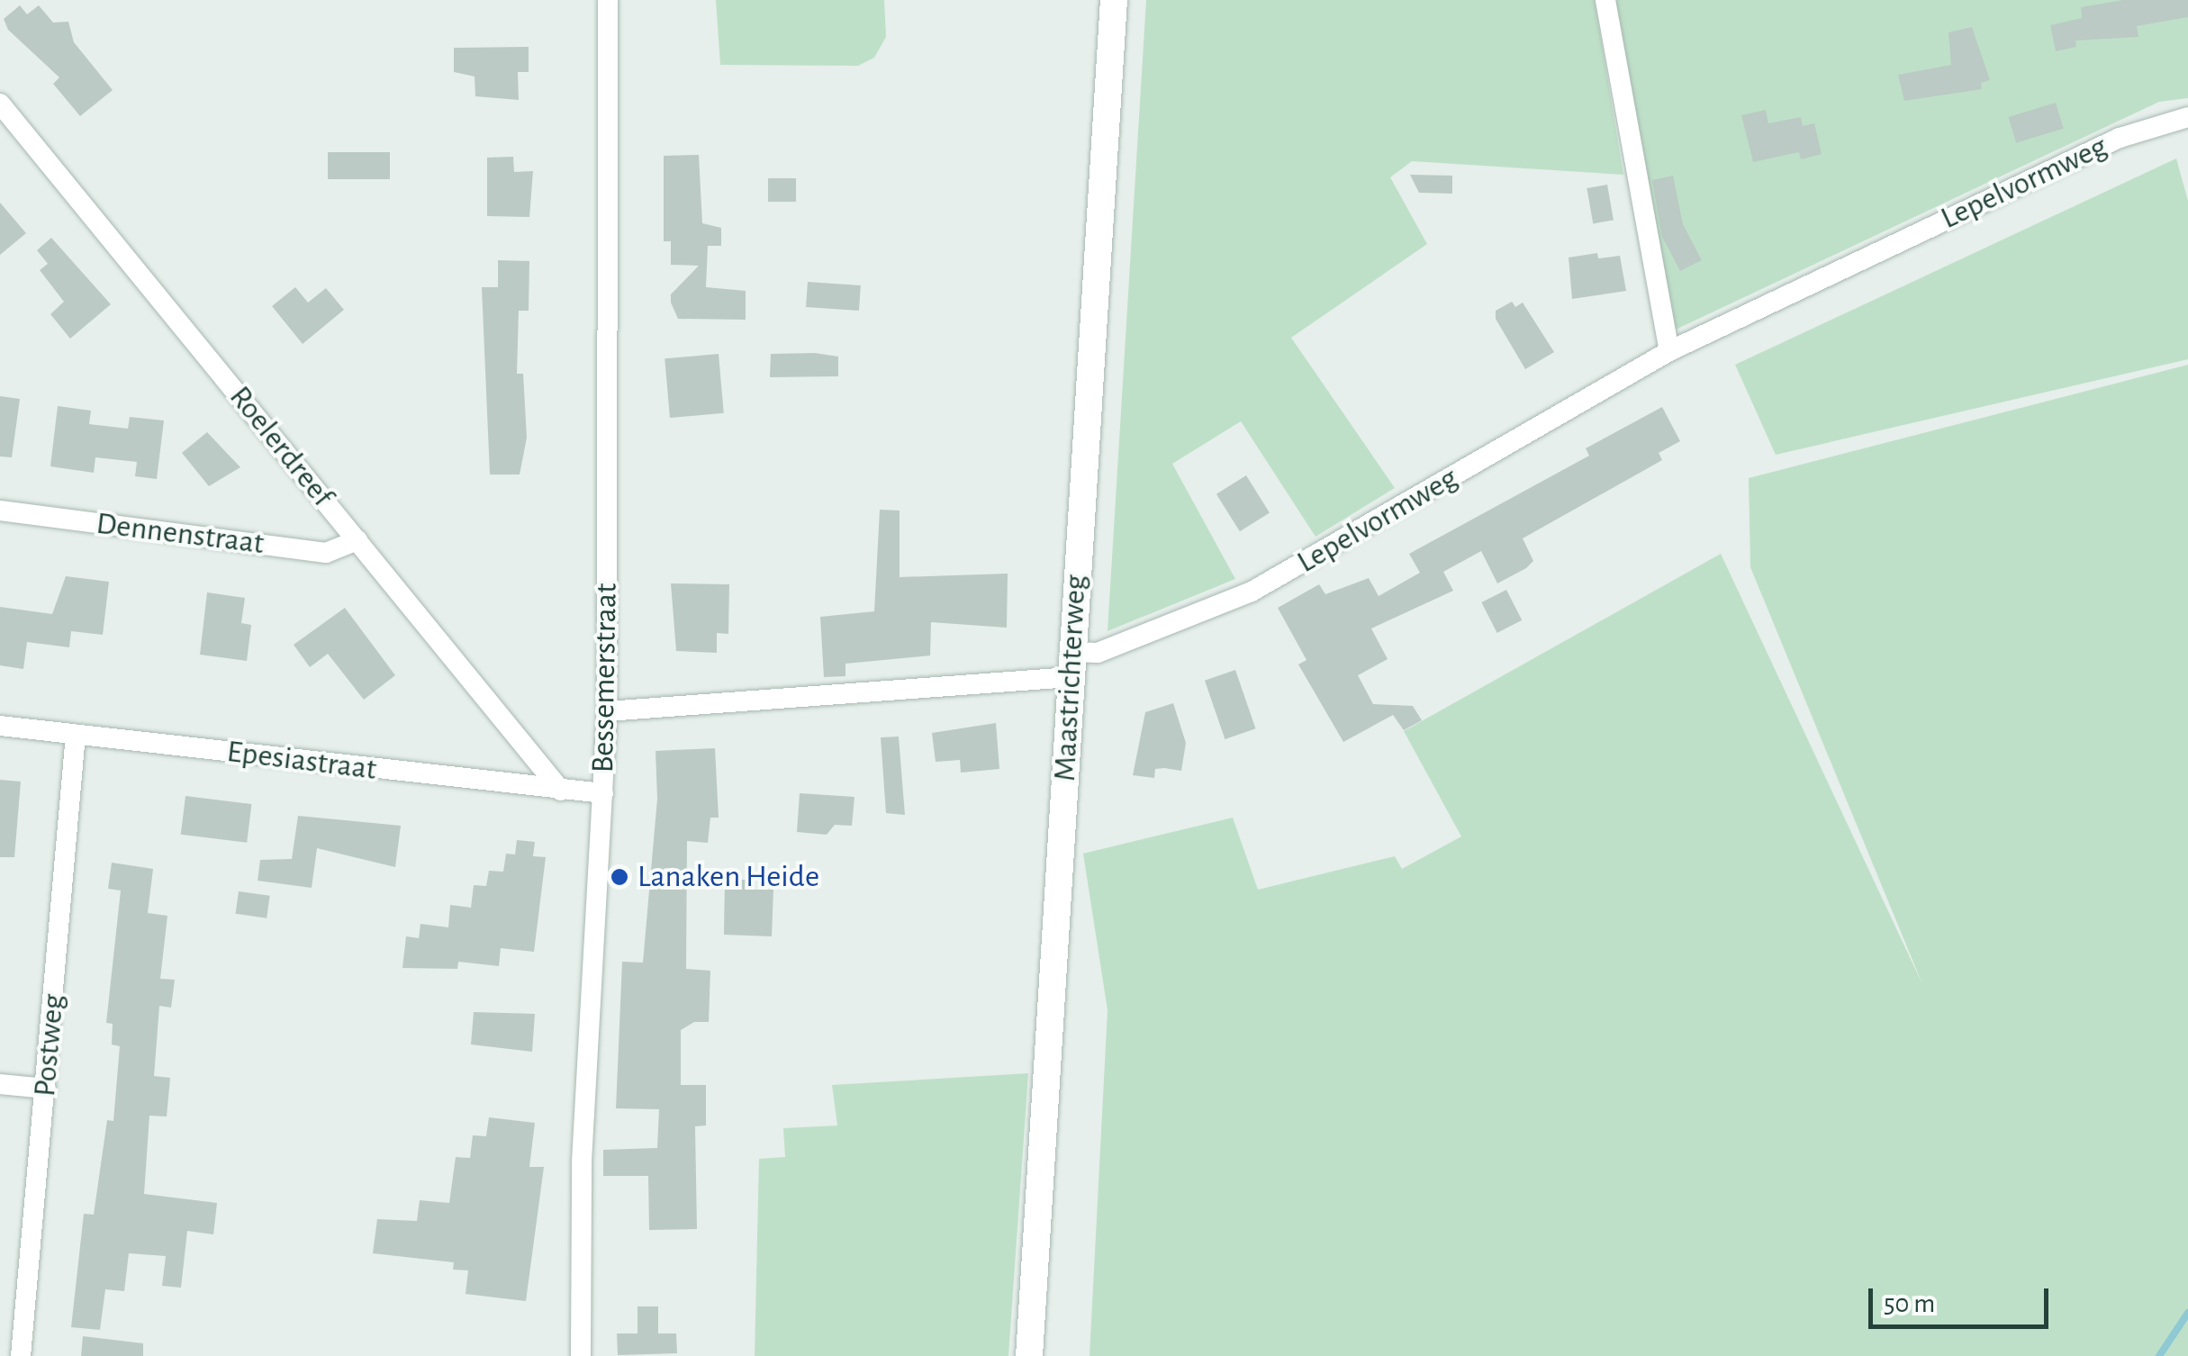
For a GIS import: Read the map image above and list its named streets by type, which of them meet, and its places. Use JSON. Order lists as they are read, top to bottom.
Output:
{
  "streets": {
    "main road": ["Maastrichterweg"],
    "street": [
      "Lepelvormweg",
      "Roelerdreef",
      "Dennenstraat",
      "Bessemerstraat",
      "Epesiastraat",
      "Postweg"
    ]
  },
  "crossings": [
    ["Lepelvormweg", "Bessemerstraat"],
    ["Lepelvormweg", "Maastrichterweg"],
    ["Roelerdreef", "Dennenstraat"],
    ["Roelerdreef", "Epesiastraat"],
    ["Bessemerstraat", "Epesiastraat"],
    ["Epesiastraat", "Postweg"]
  ],
  "places": ["Lanaken Heide"],
  "scale_bar": "50 m"
}
